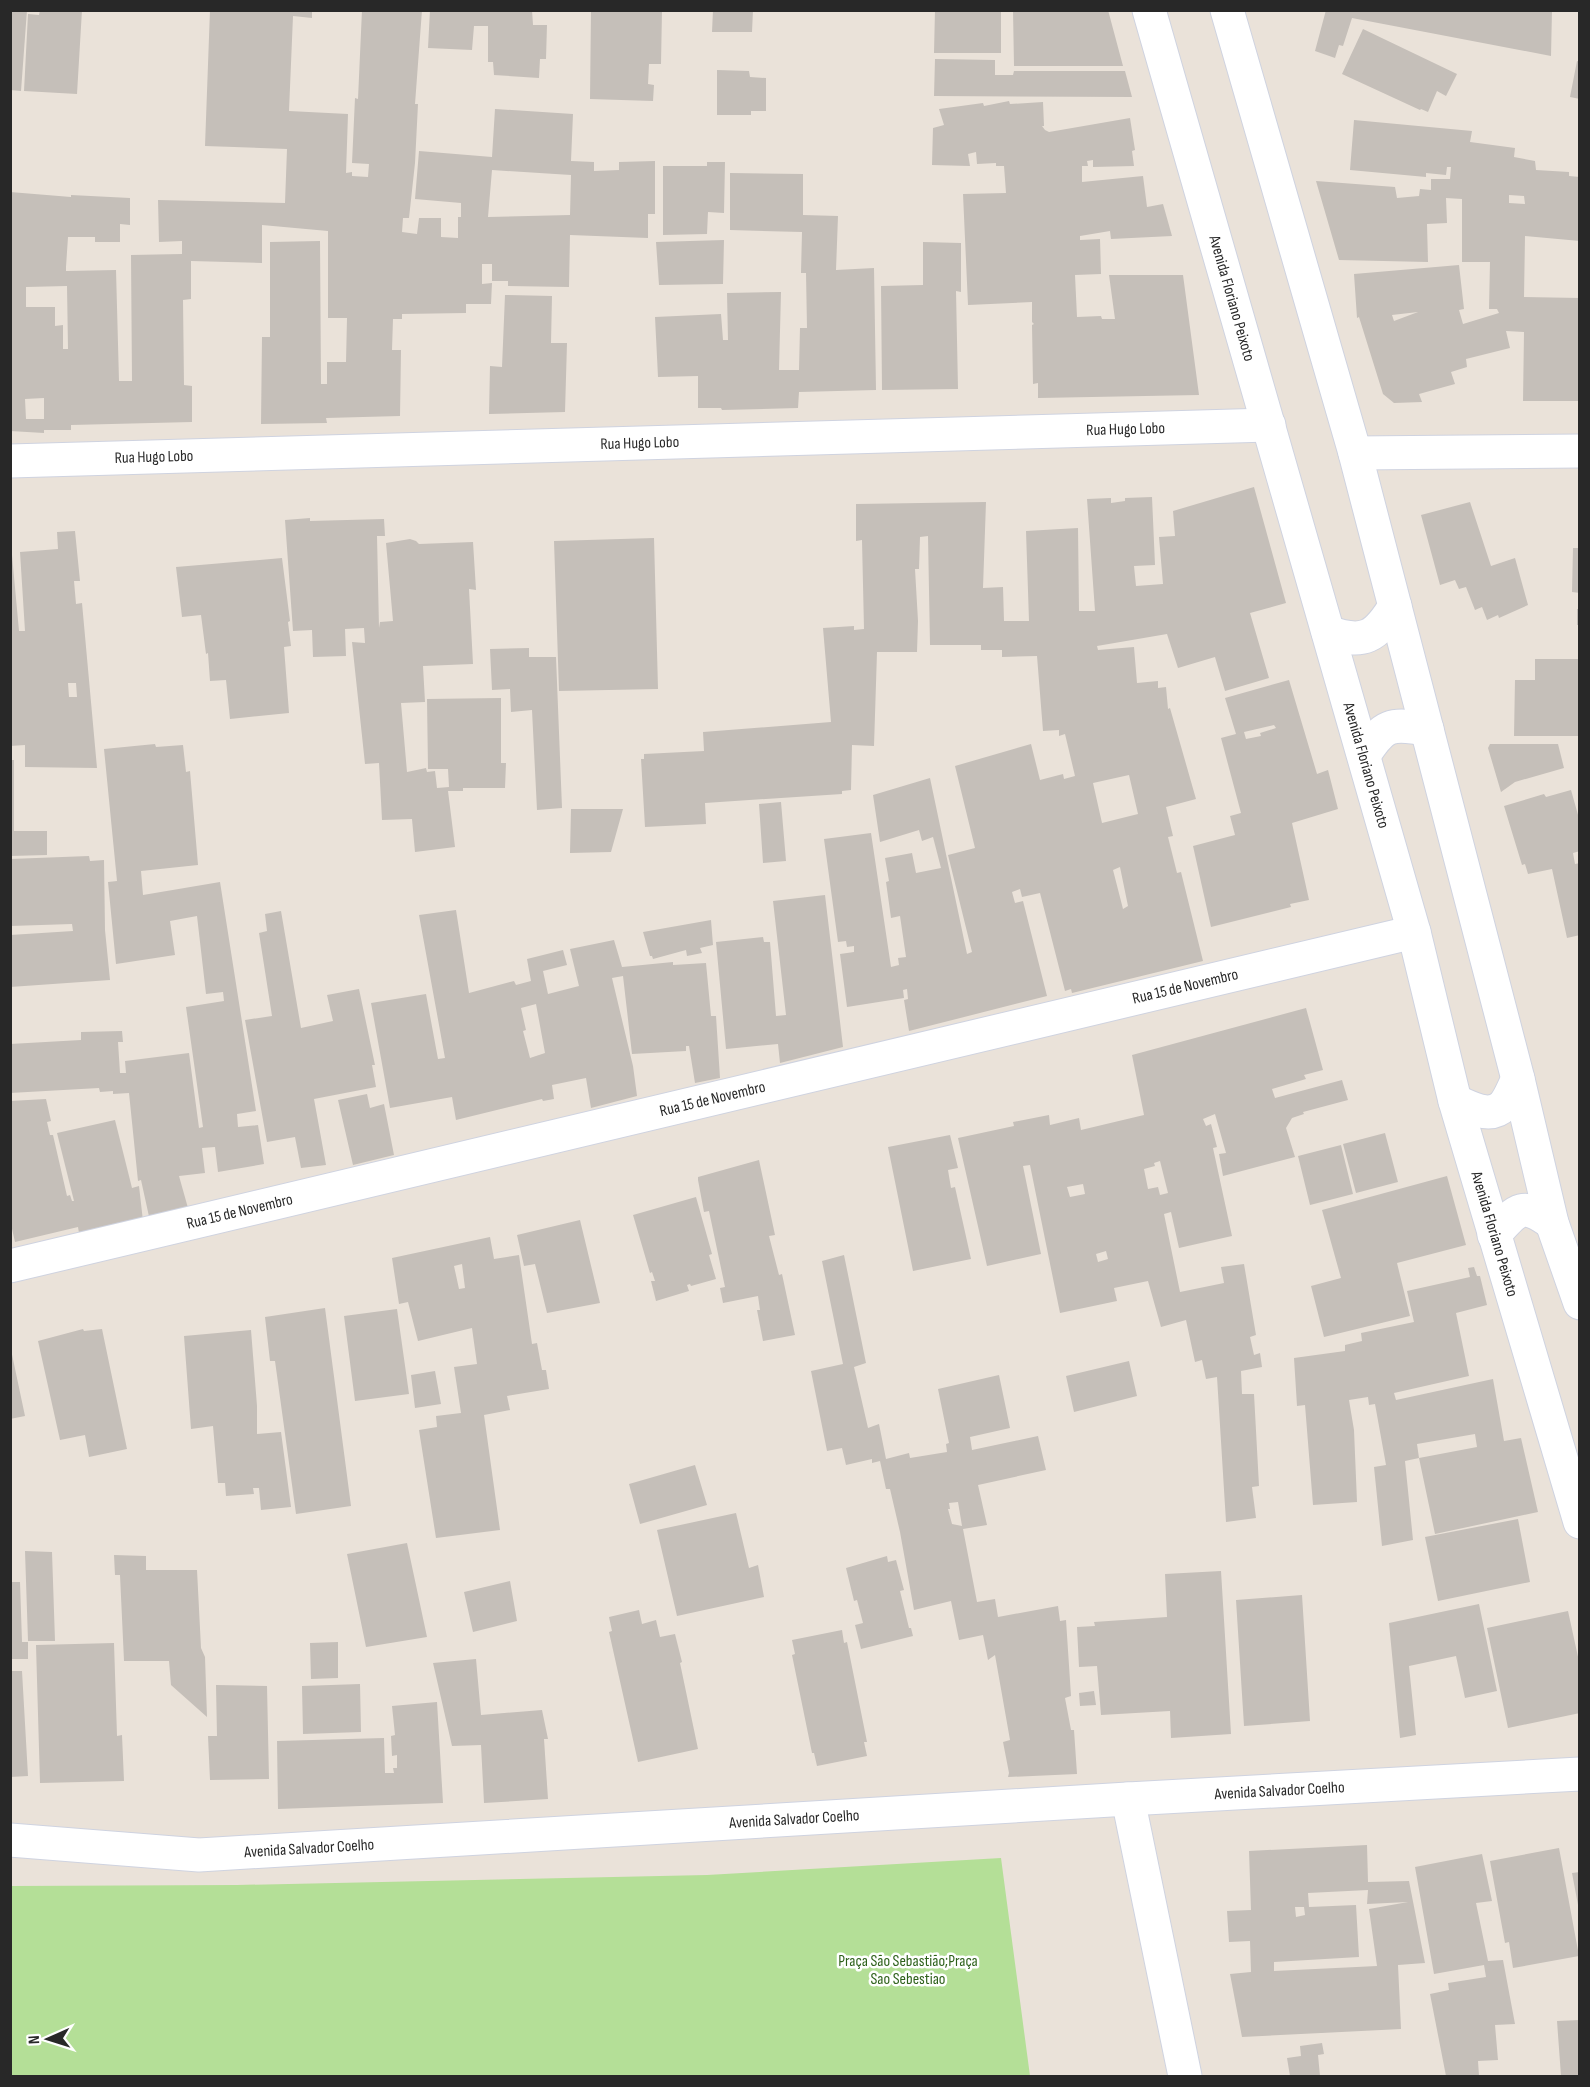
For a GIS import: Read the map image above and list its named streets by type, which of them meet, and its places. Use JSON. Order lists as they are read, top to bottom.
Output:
{
  "streets": {
    "street": [
      "Avenida Floriano Peixoto",
      "Rua Hugo Lobo",
      "Rua 15 de Novembro",
      "Avenida Salvador Coelho"
    ]
  },
  "crossings": [
    ["Avenida Floriano Peixoto", "Rua Hugo Lobo"],
    ["Avenida Floriano Peixoto", "Rua 15 de Novembro"]
  ],
  "parks": ["Praça São Sebastião;Praça Sao Sebestiao"],
  "north": "left"
}
